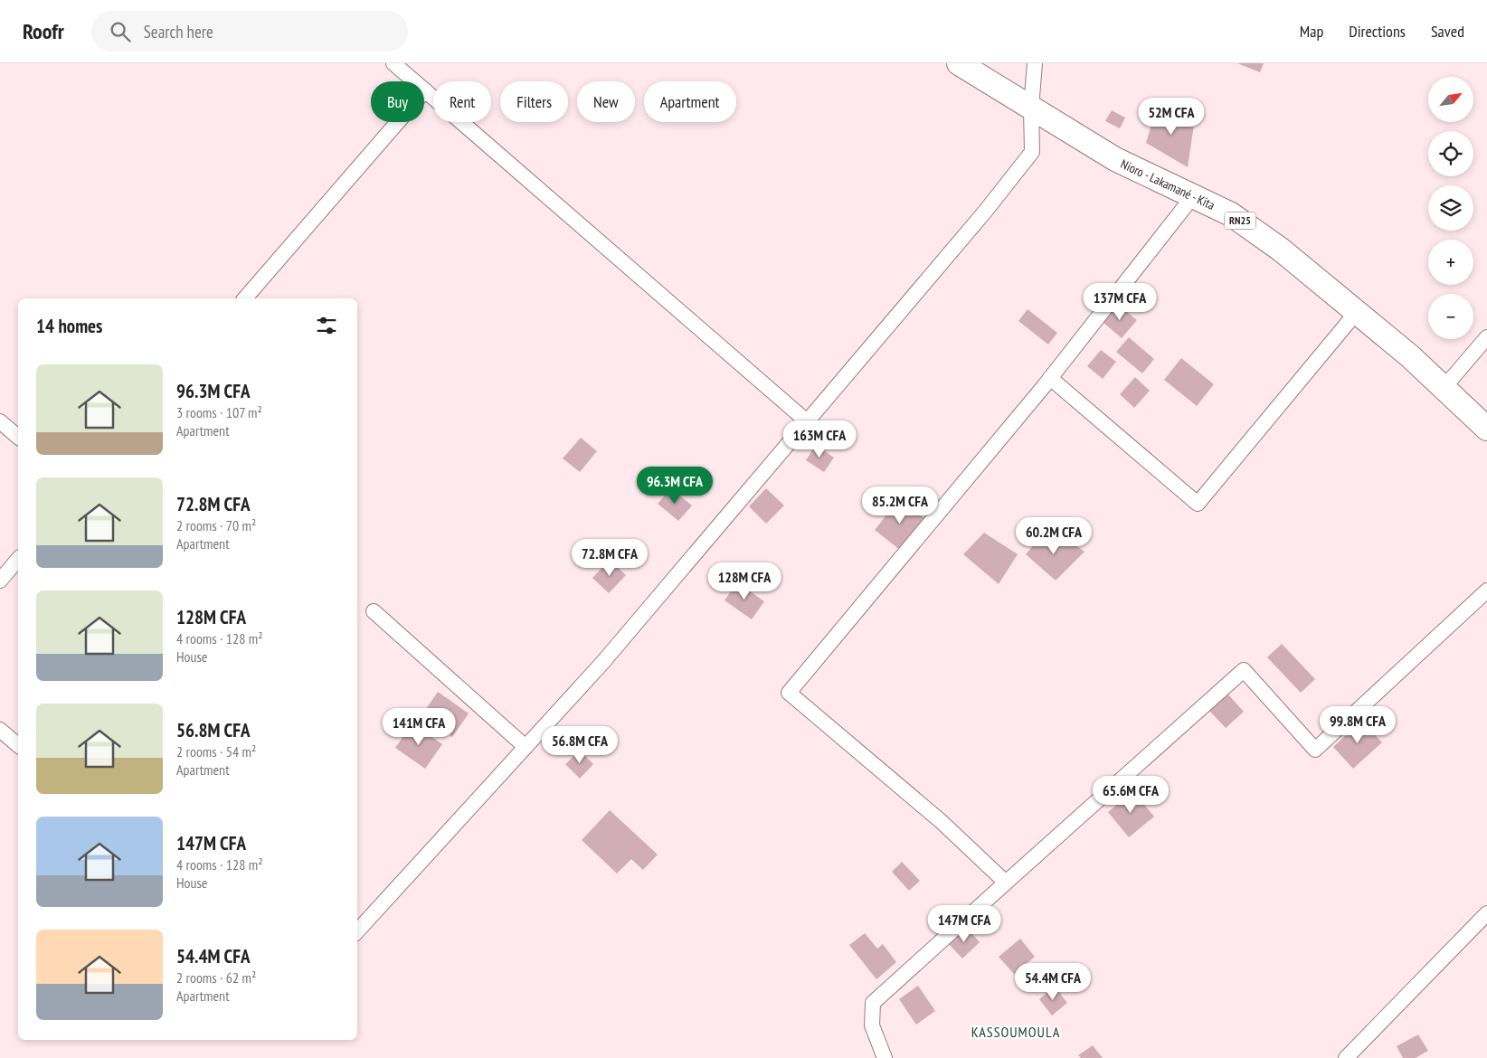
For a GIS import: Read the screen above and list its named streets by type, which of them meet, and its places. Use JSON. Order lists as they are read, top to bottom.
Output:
{
  "streets": {
    "main road": ["Nioro - Lakamané - Kita", "RN25"]
  },
  "districts": ["KASSOUMOULA"],
  "north": "top right",
  "page": {
    "header": "Roofr",
    "search": "Search here",
    "nav": ["Map", "Directions", "Saved"],
    "map_buttons": ["+", "−"],
    "chip": [
      "Buy",
      "Rent",
      "Filters",
      "New",
      "Apartment"
    ],
    "price": [
      "52M CFA",
      "137M CFA",
      "163M CFA",
      "96.3M CFA",
      "85.2M CFA",
      "60.2M CFA",
      "72.8M CFA",
      "128M CFA",
      "99.8M CFA",
      "141M CFA",
      "56.8M CFA",
      "65.6M CFA",
      "147M CFA",
      "54.4M CFA"
    ],
    "heading": "14 homes",
    "list": [
      {
        "name": "96.3M CFA",
        "note": "3 rooms · 107 m² · Apartment"
      },
      {
        "name": "72.8M CFA",
        "note": "2 rooms · 70 m² · Apartment"
      },
      {
        "name": "128M CFA",
        "note": "4 rooms · 128 m² · House"
      },
      {
        "name": "56.8M CFA",
        "note": "2 rooms · 54 m² · Apartment"
      },
      {
        "name": "147M CFA",
        "note": "4 rooms · 128 m² · House"
      },
      {
        "name": "54.4M CFA",
        "note": "2 rooms · 62 m² · Apartment"
      }
    ]
  }
}
